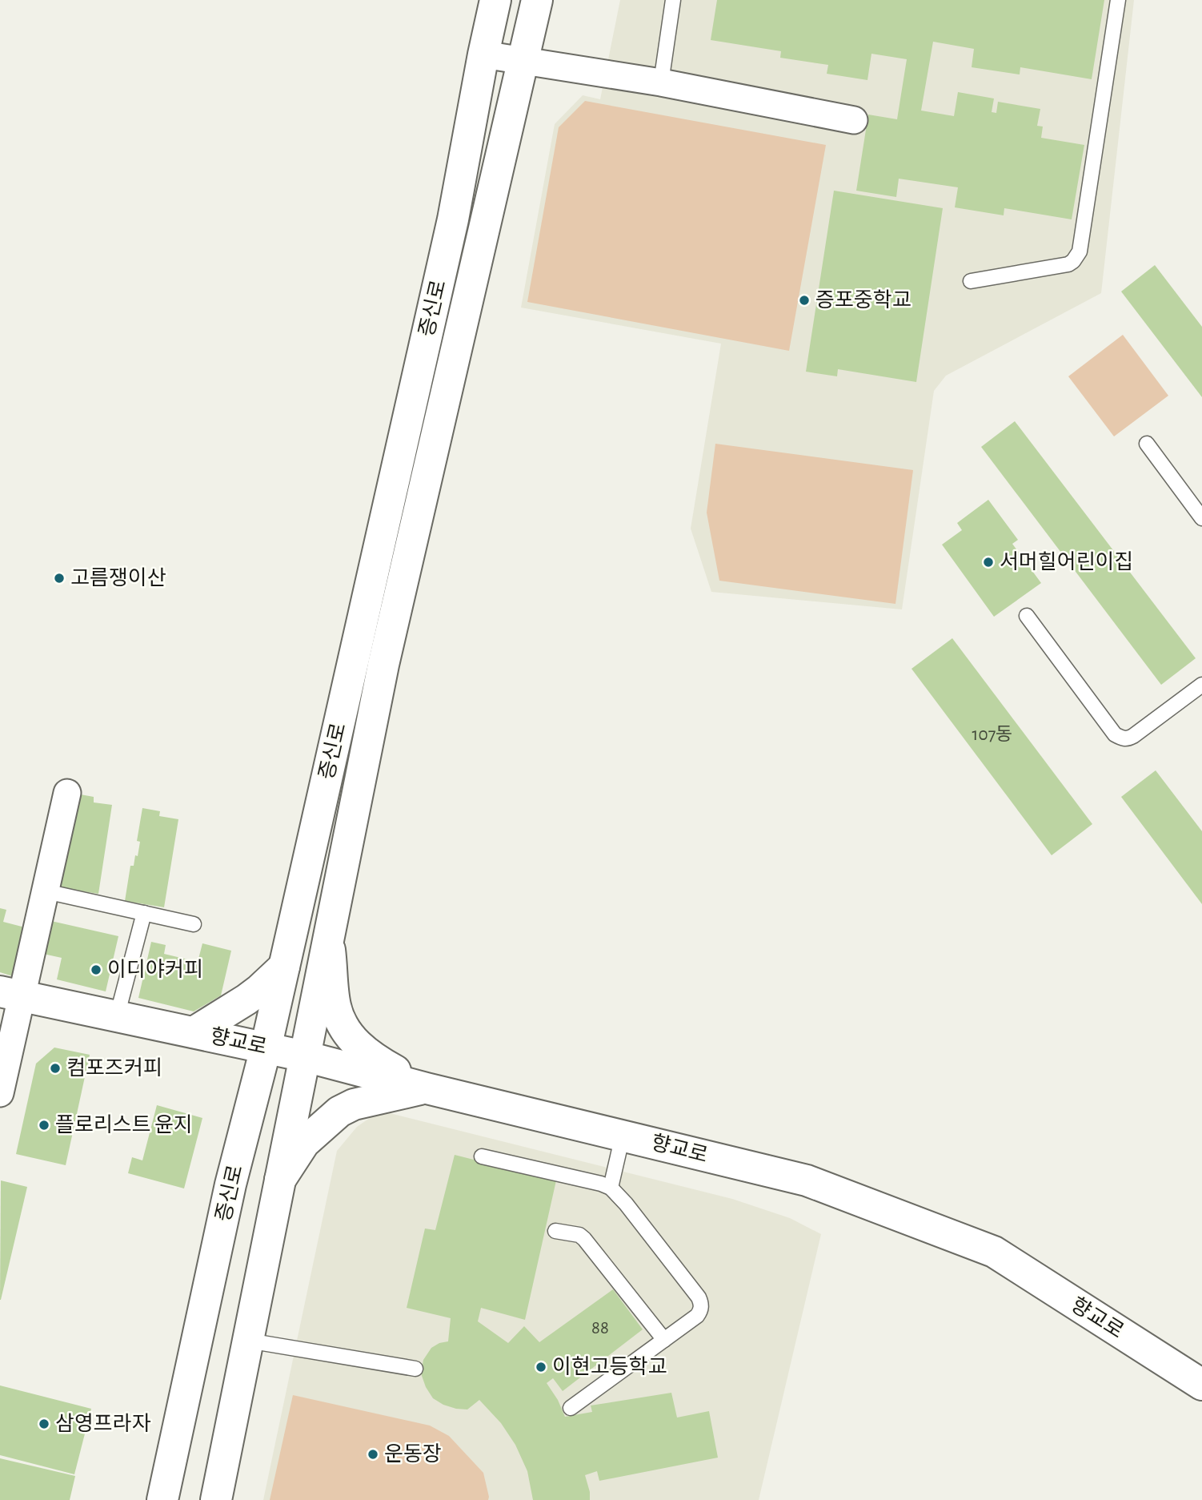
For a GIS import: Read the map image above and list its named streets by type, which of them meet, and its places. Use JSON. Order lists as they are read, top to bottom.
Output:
{
  "streets": {
    "main road": ["증신로", "향교로"]
  },
  "crossings": [
    ["증신로", "향교로"]
  ],
  "places": [
    "증포중학교",
    "서머힐어린이집",
    "고름쟁이산",
    "이디야커피",
    "컴포즈커피",
    "플로리스트 윤지",
    "이현고등학교",
    "삼영프라자",
    "운동장"
  ],
  "house_numbers": ["107동", "88"]
}
